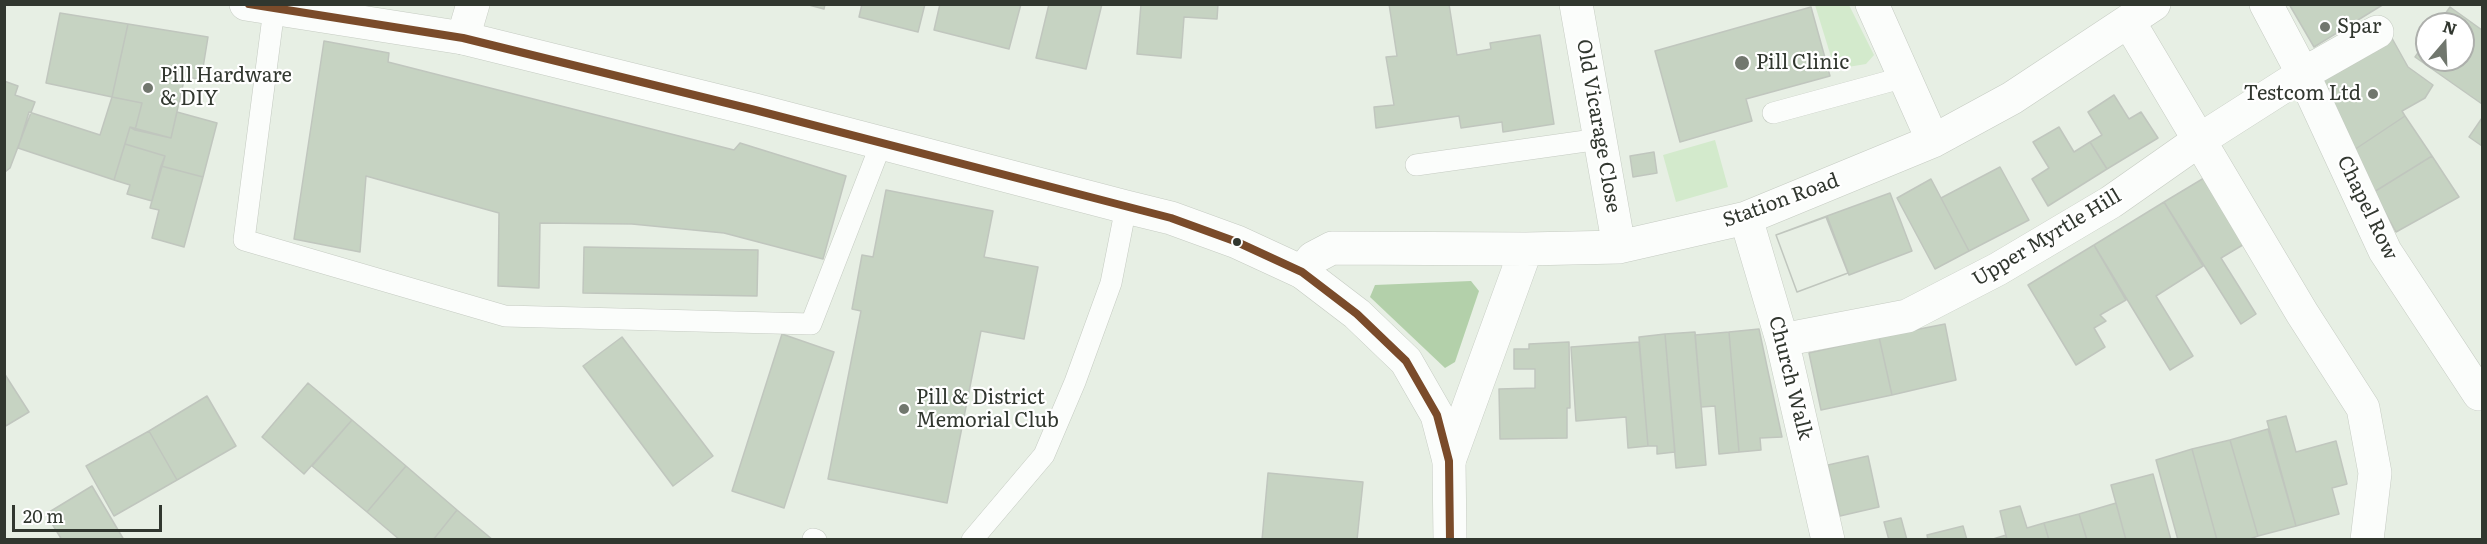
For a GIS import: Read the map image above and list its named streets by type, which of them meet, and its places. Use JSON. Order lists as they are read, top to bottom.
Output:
{
  "streets": {
    "street": [
      "Old Vicarage Close",
      "Station Road",
      "Chapel Row",
      "Upper Myrtle Hill",
      "Church Walk"
    ]
  },
  "crossings": [
    ["Old Vicarage Close", "Station Road"],
    ["Station Road", "Church Walk"],
    ["Chapel Row", "Upper Myrtle Hill"],
    ["Upper Myrtle Hill", "Church Walk"]
  ],
  "places": [
    "Spar",
    "Pill Clinic",
    "Pill Hardware & DIY",
    "Testcom Ltd",
    "Pill & District Memorial Club"
  ],
  "scale_bar": "20 m",
  "north": "top"
}
